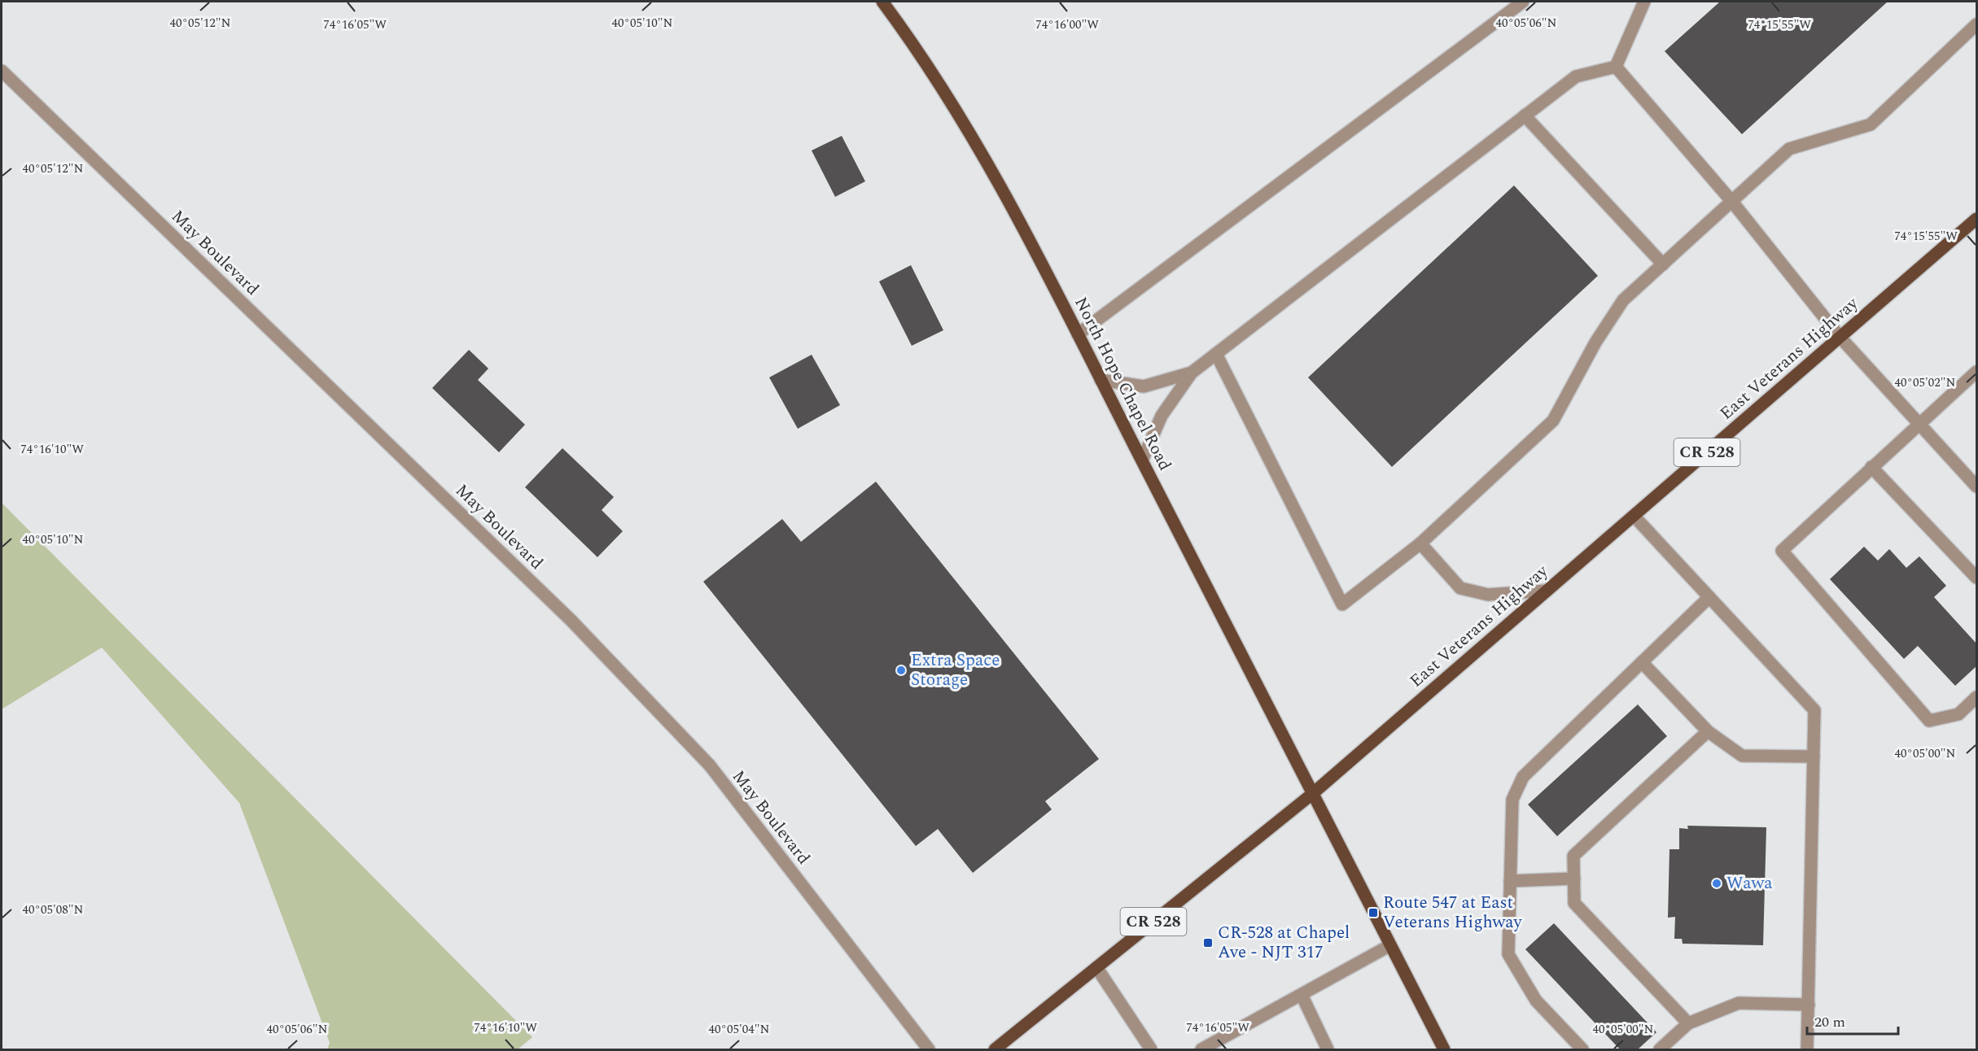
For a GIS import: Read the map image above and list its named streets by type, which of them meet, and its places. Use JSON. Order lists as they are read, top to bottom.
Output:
{
  "streets": {
    "main road": ["East Veterans Highway", "North Hope Chapel Road", "CR 528"],
    "street": ["May Boulevard"]
  },
  "crossings": [
    ["East Veterans Highway", "North Hope Chapel Road"]
  ],
  "places": {
    "other": ["Extra Space Storage", "Wawa"],
    "transit": ["Route 547 at East Veterans Highway", "CR-528 at Chapel Ave - NJT 317"]
  },
  "scale_bar": "20 m",
  "coordinates": [
    "40°05'12\"N",
    "40°05'10\"N",
    "40°05'06\"N",
    "74°16'05\"W",
    "74°16'00\"W",
    "74°15'55\"W",
    "40°05'02\"N",
    "74°16'10\"W",
    "40°05'00\"N",
    "40°05'08\"N",
    "40°05'04\"N"
  ]
}
